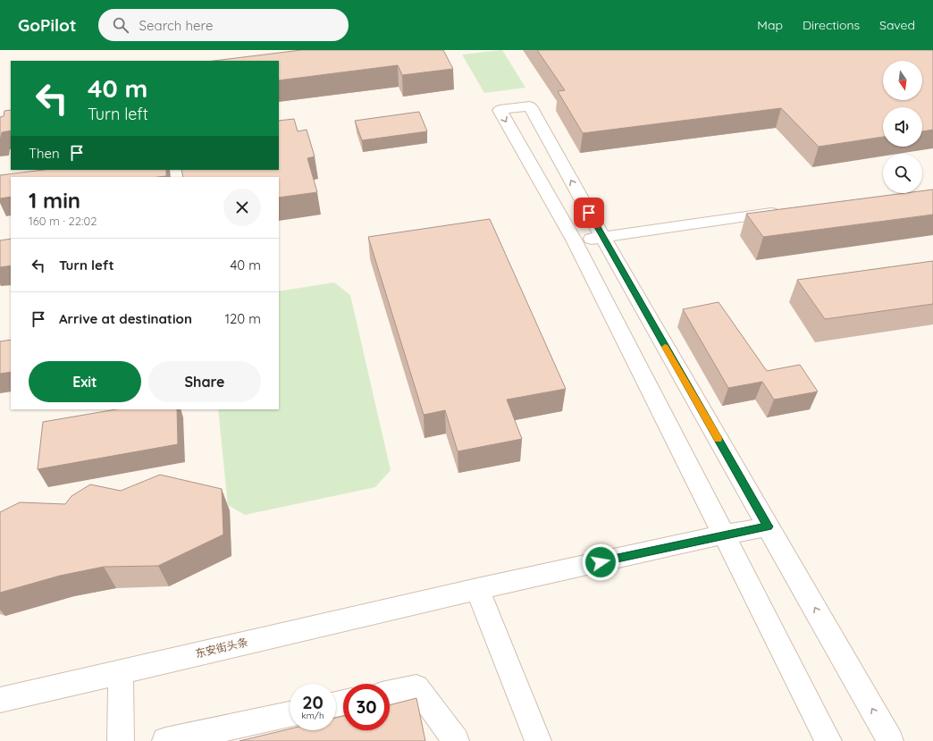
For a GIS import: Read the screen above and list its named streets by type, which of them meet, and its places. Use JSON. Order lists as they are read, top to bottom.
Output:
{
  "streets": {
    "street": ["东安街头条"]
  },
  "north": "bottom",
  "page": {
    "header": "GoPilot",
    "search": "Search here",
    "nav": ["Map", "Directions", "Saved"],
    "turn": ["40 m", "Turn left"],
    "then": "Then",
    "heading": ["1 min", "160 m · 22:02"],
    "list": [
      {
        "name": "Turn left",
        "value": "40 m"
      },
      {
        "name": "Arrive at destination",
        "value": "120 m"
      }
    ],
    "buttons": ["Exit", "Share"],
    "speed": "20 km/h",
    "limit": "30"
  }
}
